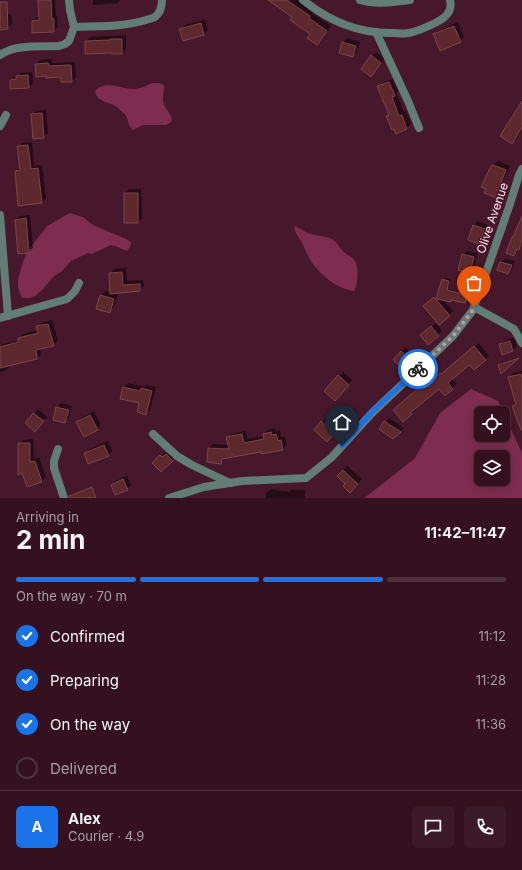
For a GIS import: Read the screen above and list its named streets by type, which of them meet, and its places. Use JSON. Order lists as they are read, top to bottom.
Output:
{
  "streets": {
    "street": ["Olive Avenue"]
  },
  "page": {
    "heading": ["2 min", "Arriving in", "11:42–11:47"],
    "panel": ["Alex", "Courier · 4.9"],
    "bar": "On the way · 70 m",
    "list": [
      ["Confirmed", "11:12"],
      ["Preparing", "11:28"],
      ["On the way", "11:36"],
      "Delivered"
    ],
    "round": "A"
  }
}
